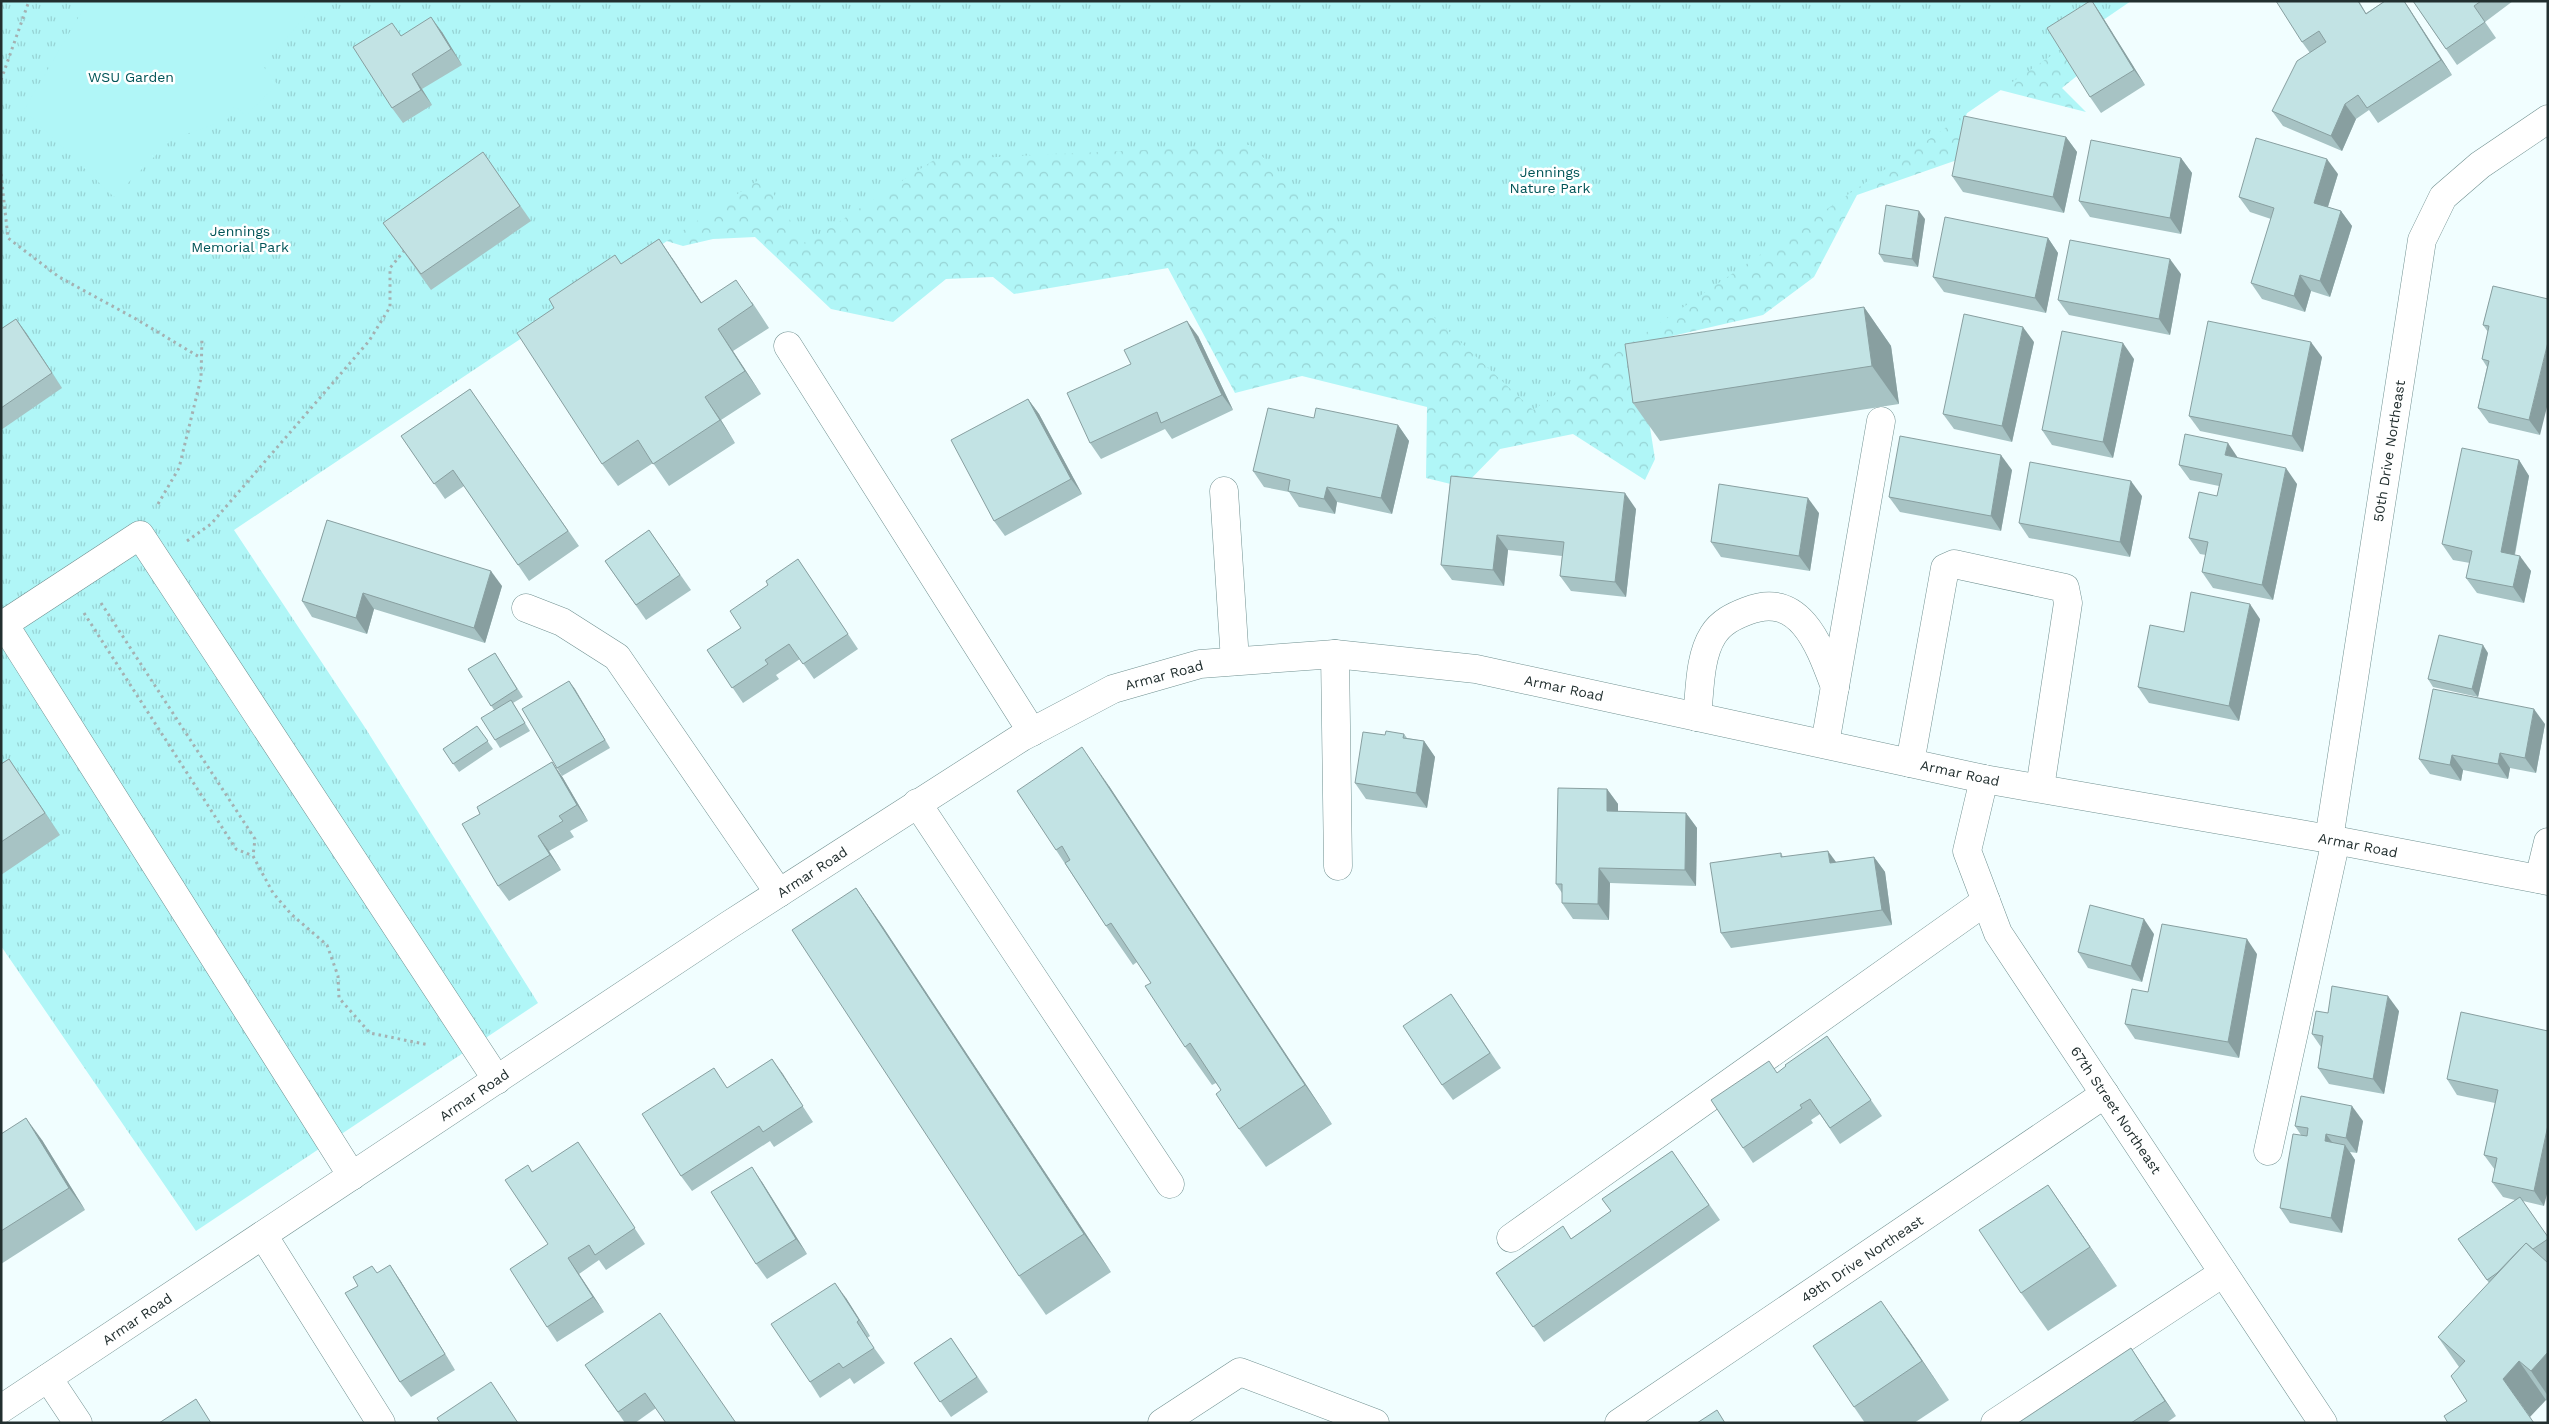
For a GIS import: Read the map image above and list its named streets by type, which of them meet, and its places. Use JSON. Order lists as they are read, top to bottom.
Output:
{
  "streets": {
    "street": [
      "50th Drive Northeast",
      "Armar Road",
      "67th Street Northeast",
      "49th Drive Northeast"
    ]
  },
  "crossings": [
    ["50th Drive Northeast", "Armar Road"],
    ["Armar Road", "67th Street Northeast"],
    ["67th Street Northeast", "49th Drive Northeast"]
  ],
  "parks": ["WSU Garden", "Jennings Nature Park", "Jennings Memorial Park"]
}
